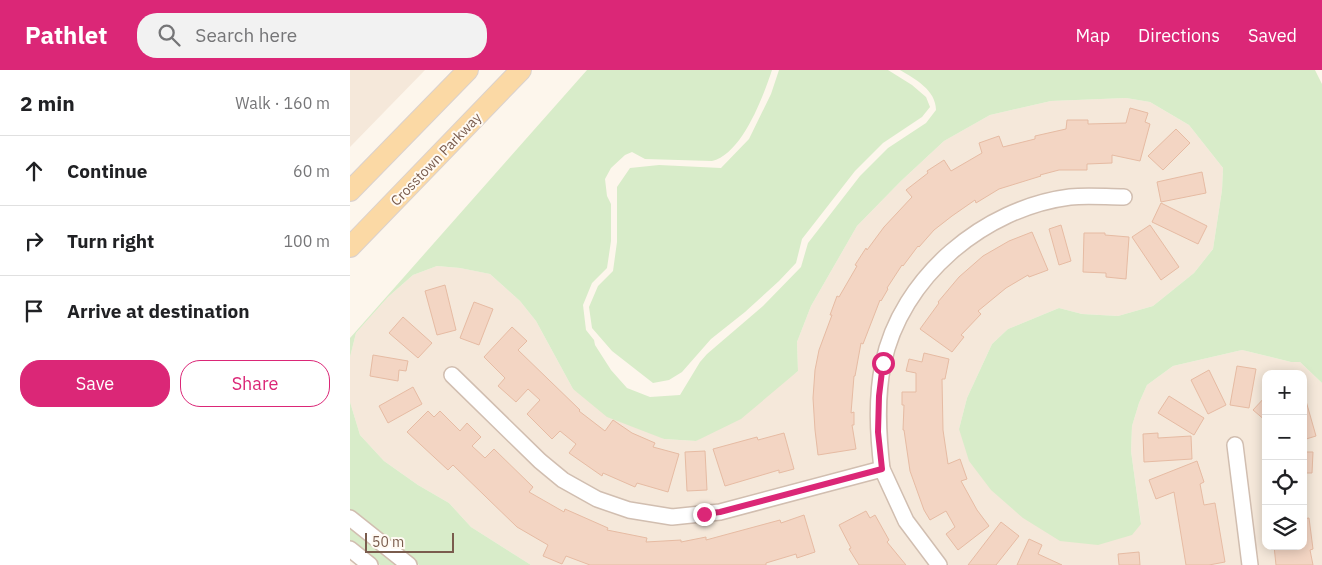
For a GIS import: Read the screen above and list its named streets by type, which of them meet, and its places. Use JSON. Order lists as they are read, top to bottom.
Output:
{
  "streets": {
    "main road": ["Crosstown Parkway"]
  },
  "scale_bar": "50 m",
  "page": {
    "header": "Pathlet",
    "search": "Search here",
    "nav": ["Map", "Directions", "Saved"],
    "heading": ["2 min", "Walk · 160 m"],
    "list": [
      ["Continue", "60 m"],
      ["Turn right", "100 m"],
      "Arrive at destination"
    ],
    "buttons": ["Save", "Share"],
    "map_buttons": ["+", "−"],
    "scale": "50 m"
  }
}
